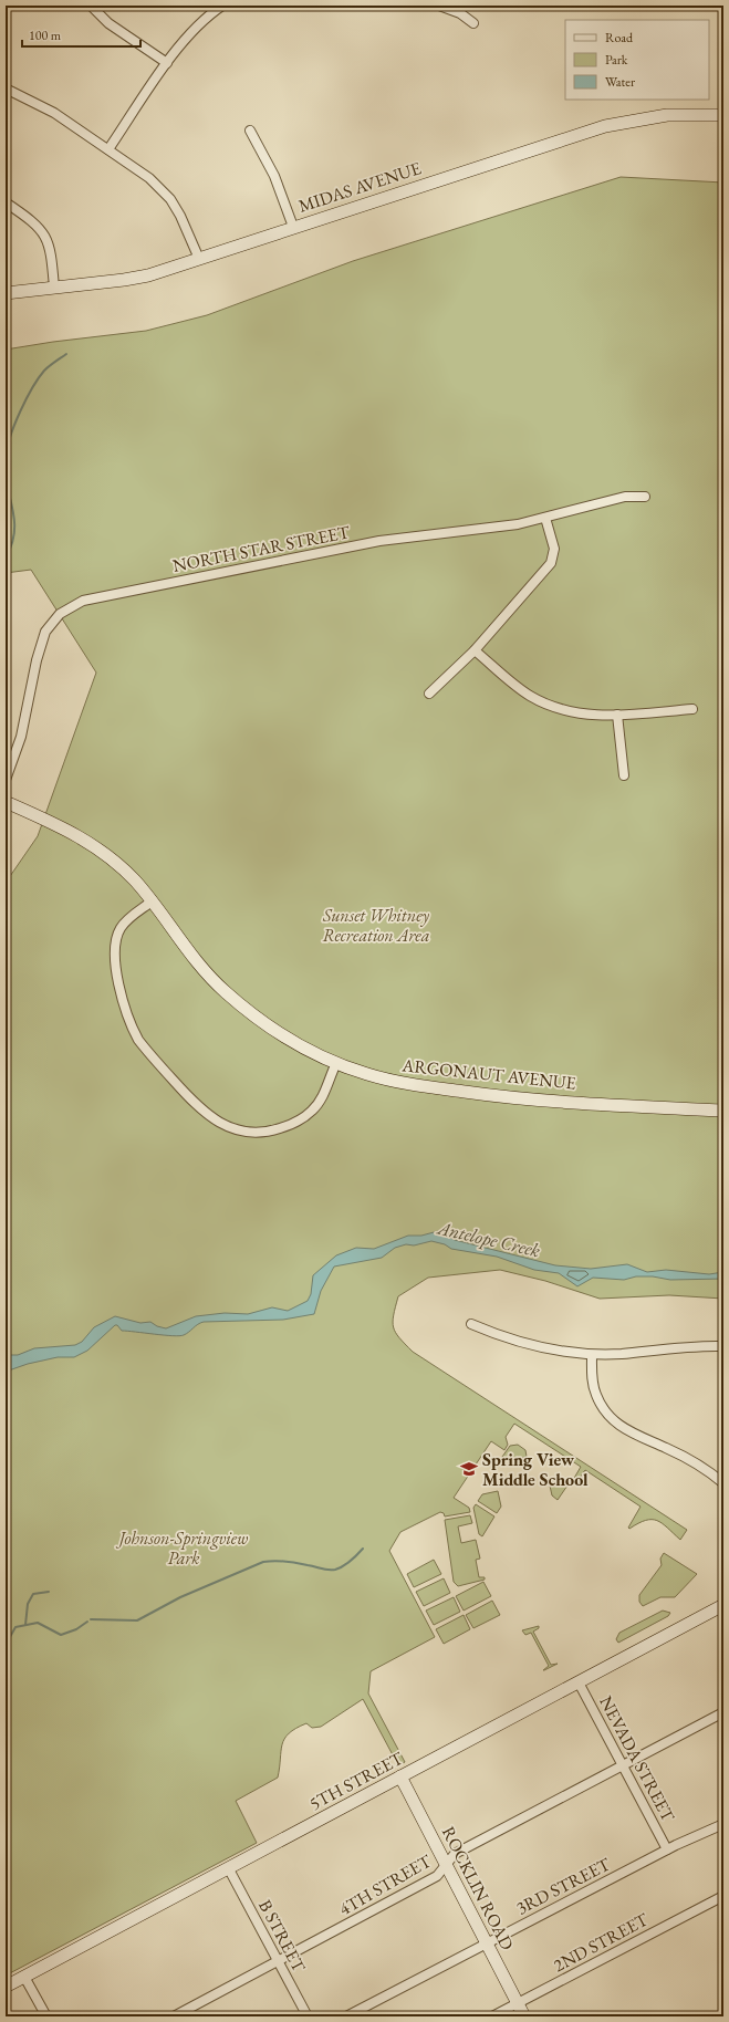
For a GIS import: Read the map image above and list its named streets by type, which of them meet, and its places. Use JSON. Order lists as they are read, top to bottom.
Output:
{
  "streets": {
    "street": [
      "MIDAS AVENUE",
      "NORTH STAR STREET",
      "ARGONAUT AVENUE",
      "NEVADA STREET",
      "5TH STREET",
      "4TH STREET",
      "3RD STREET",
      "ROCKLIN ROAD",
      "B STREET",
      "2ND STREET"
    ]
  },
  "crossings": [
    ["NEVADA STREET", "5TH STREET"],
    ["NEVADA STREET", "4TH STREET"],
    ["NEVADA STREET", "3RD STREET"],
    ["5TH STREET", "ROCKLIN ROAD"],
    ["5TH STREET", "B STREET"],
    ["4TH STREET", "ROCKLIN ROAD"],
    ["4TH STREET", "B STREET"],
    ["3RD STREET", "ROCKLIN ROAD"],
    ["ROCKLIN ROAD", "2ND STREET"]
  ],
  "water": ["Antelope Creek"],
  "parks": ["Sunset Whitney Recreation Area", "Johnson-Springview Park"],
  "places": {
    "school or university": ["Spring View Middle School"]
  },
  "legend": ["Road", "Park", "Water"],
  "scale_bar": "100 m"
}
